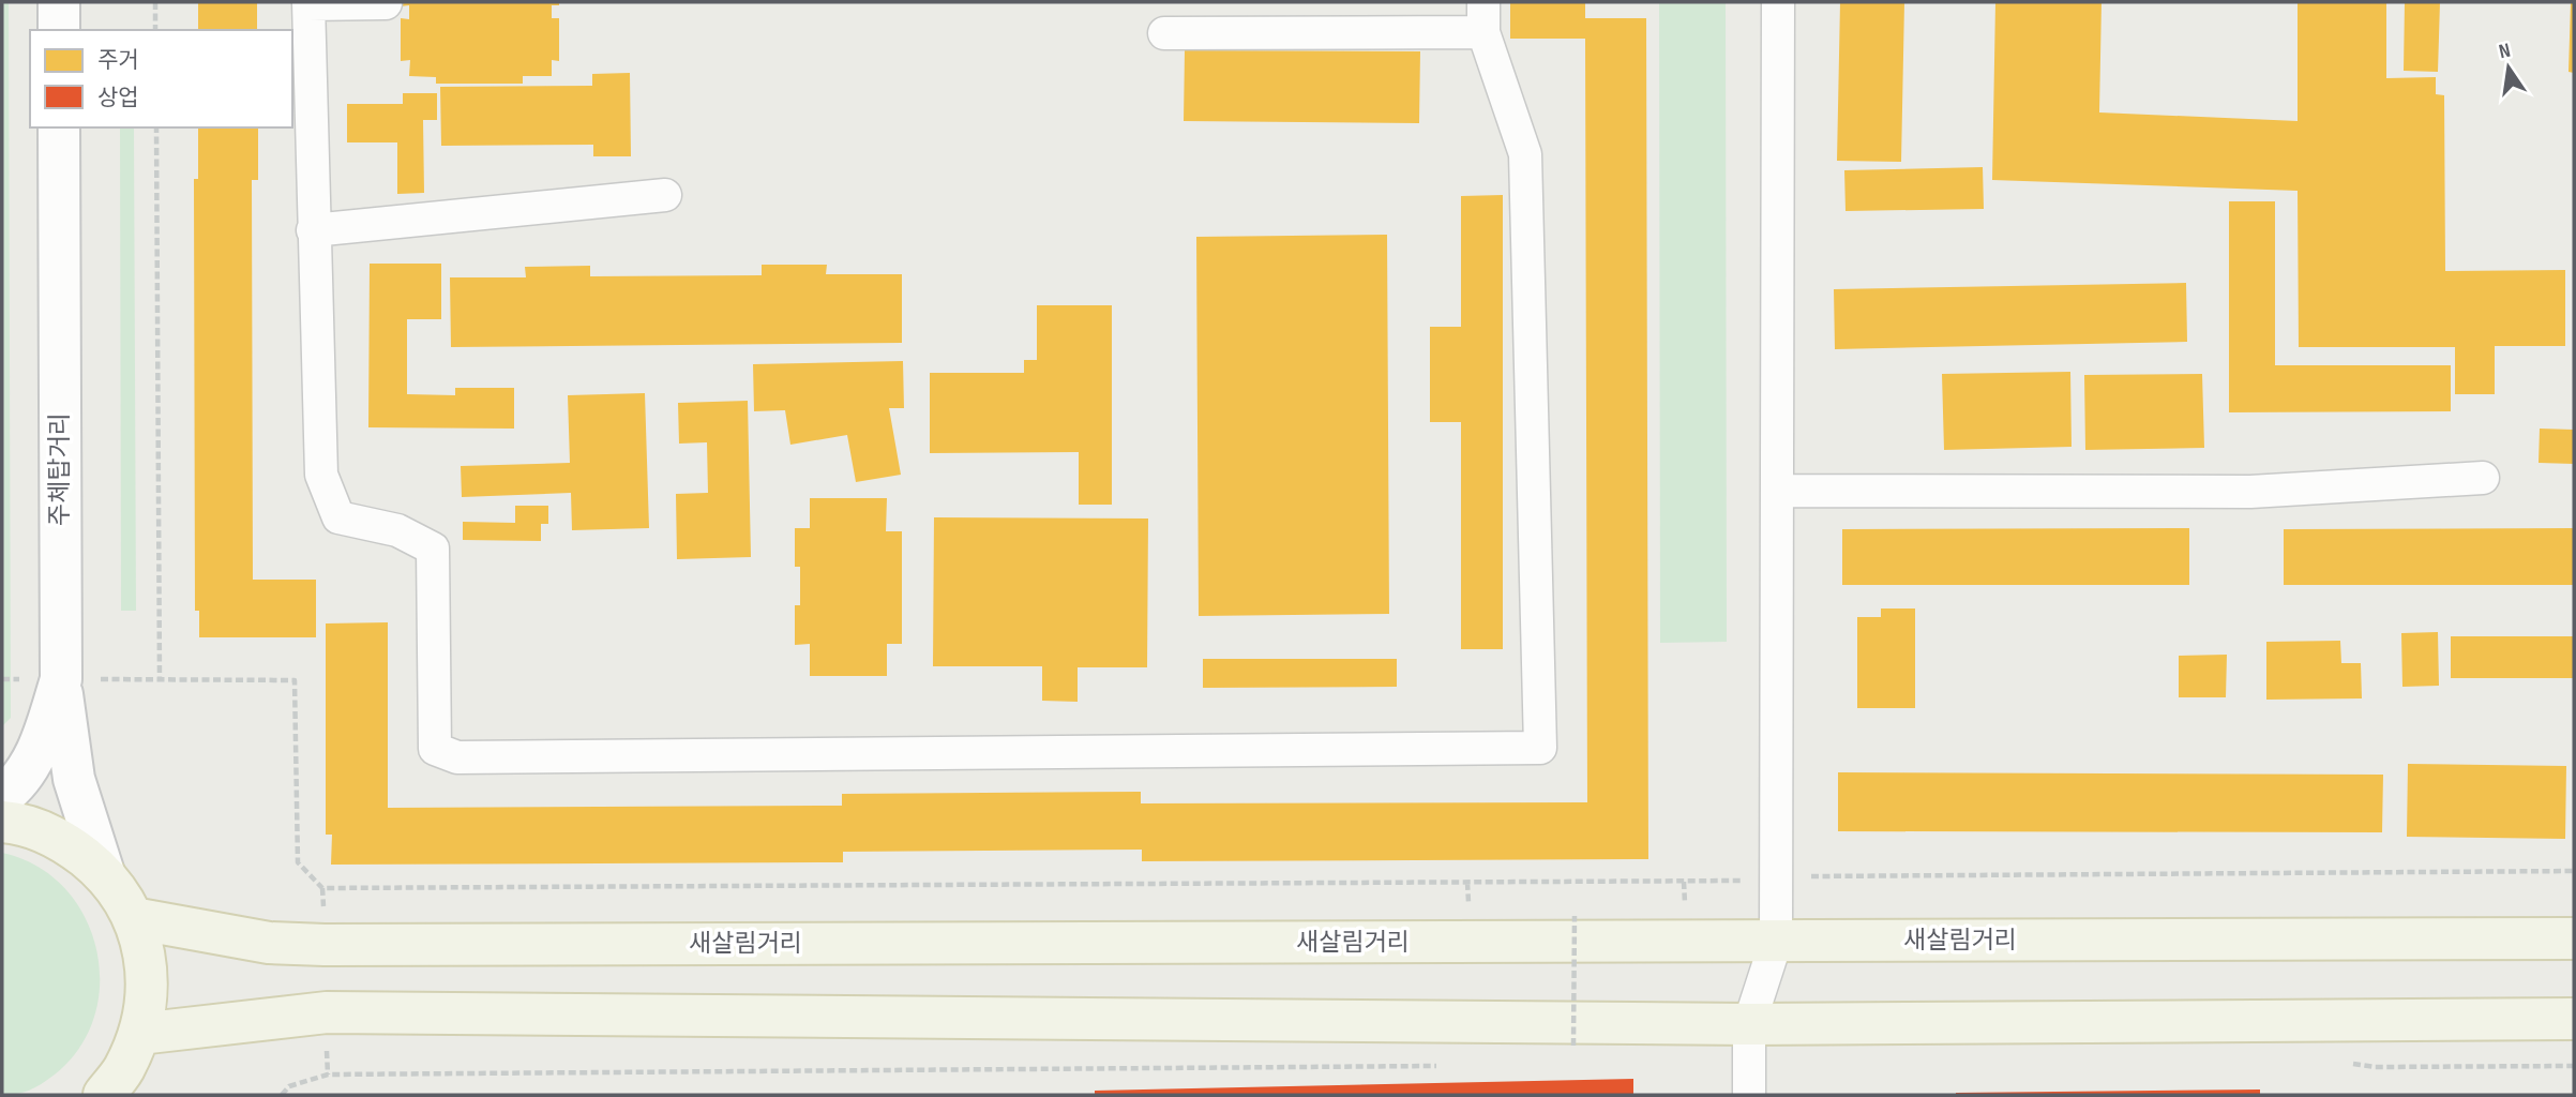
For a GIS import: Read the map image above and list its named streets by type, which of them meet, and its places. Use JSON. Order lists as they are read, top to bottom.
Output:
{
  "streets": {
    "main road": ["주체탑거리", "새살림거리"]
  },
  "legend": ["주거", "상업"],
  "north": "top"
}
